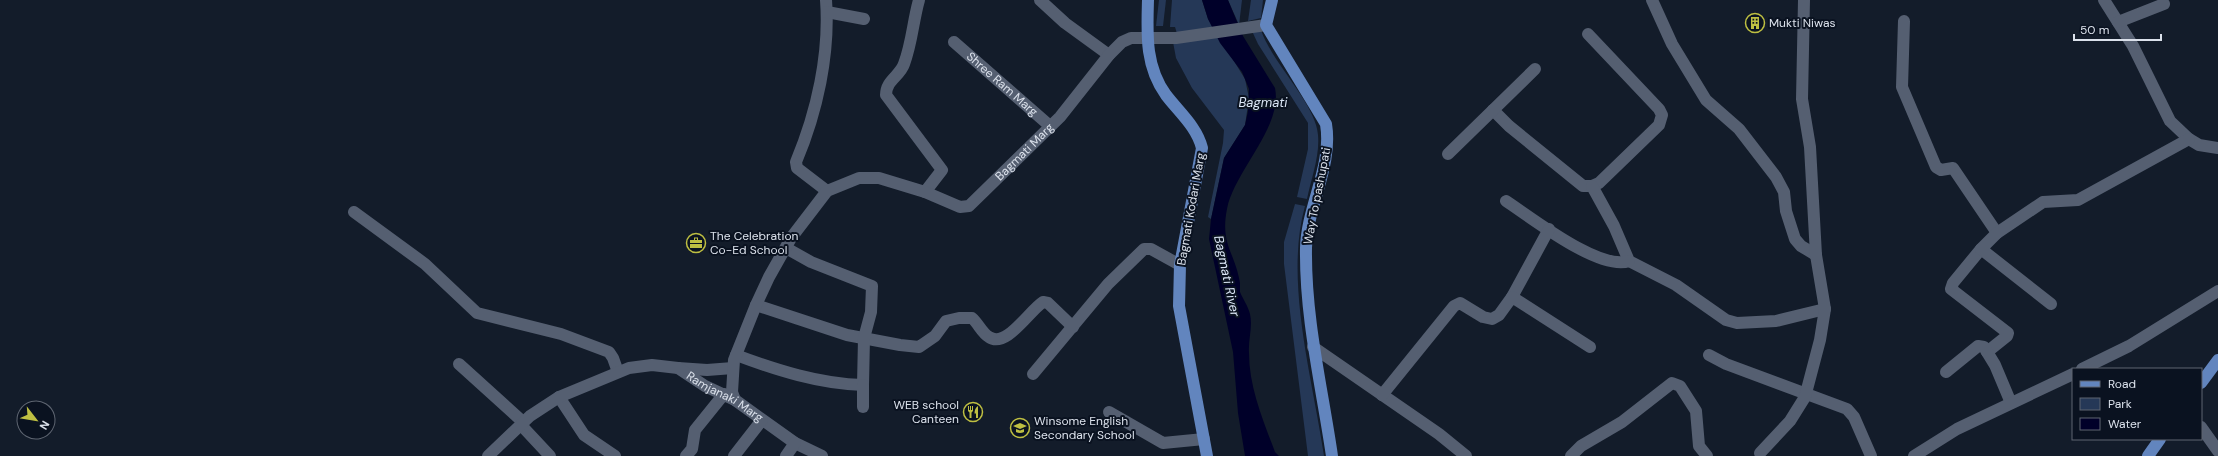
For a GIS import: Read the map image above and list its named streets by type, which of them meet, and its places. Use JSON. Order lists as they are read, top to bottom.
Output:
{
  "streets": {
    "main road": ["Way To pashupati", "Bagmati Kodari Marg"],
    "street": ["Shree Ram Marg", "Bagmati Marg", "Ramjanaki Marg"]
  },
  "crossings": [
    ["Shree Ram Marg", "Bagmati Marg"],
    ["Bagmati Marg", "Way To pashupati"],
    ["Bagmati Marg", "Bagmati Kodari Marg"]
  ],
  "water": ["Bagmati", "Bagmati River"],
  "places": {
    "building": ["Mukti Niwas"],
    "office": ["The Celebration Co-Ed School"],
    "restaurant": ["WEB school Canteen"],
    "school or university": ["Winsome English Secondary School"]
  },
  "legend": ["Road", "Park", "Water"],
  "scale_bar": "50 m",
  "north": "bottom right"
}
